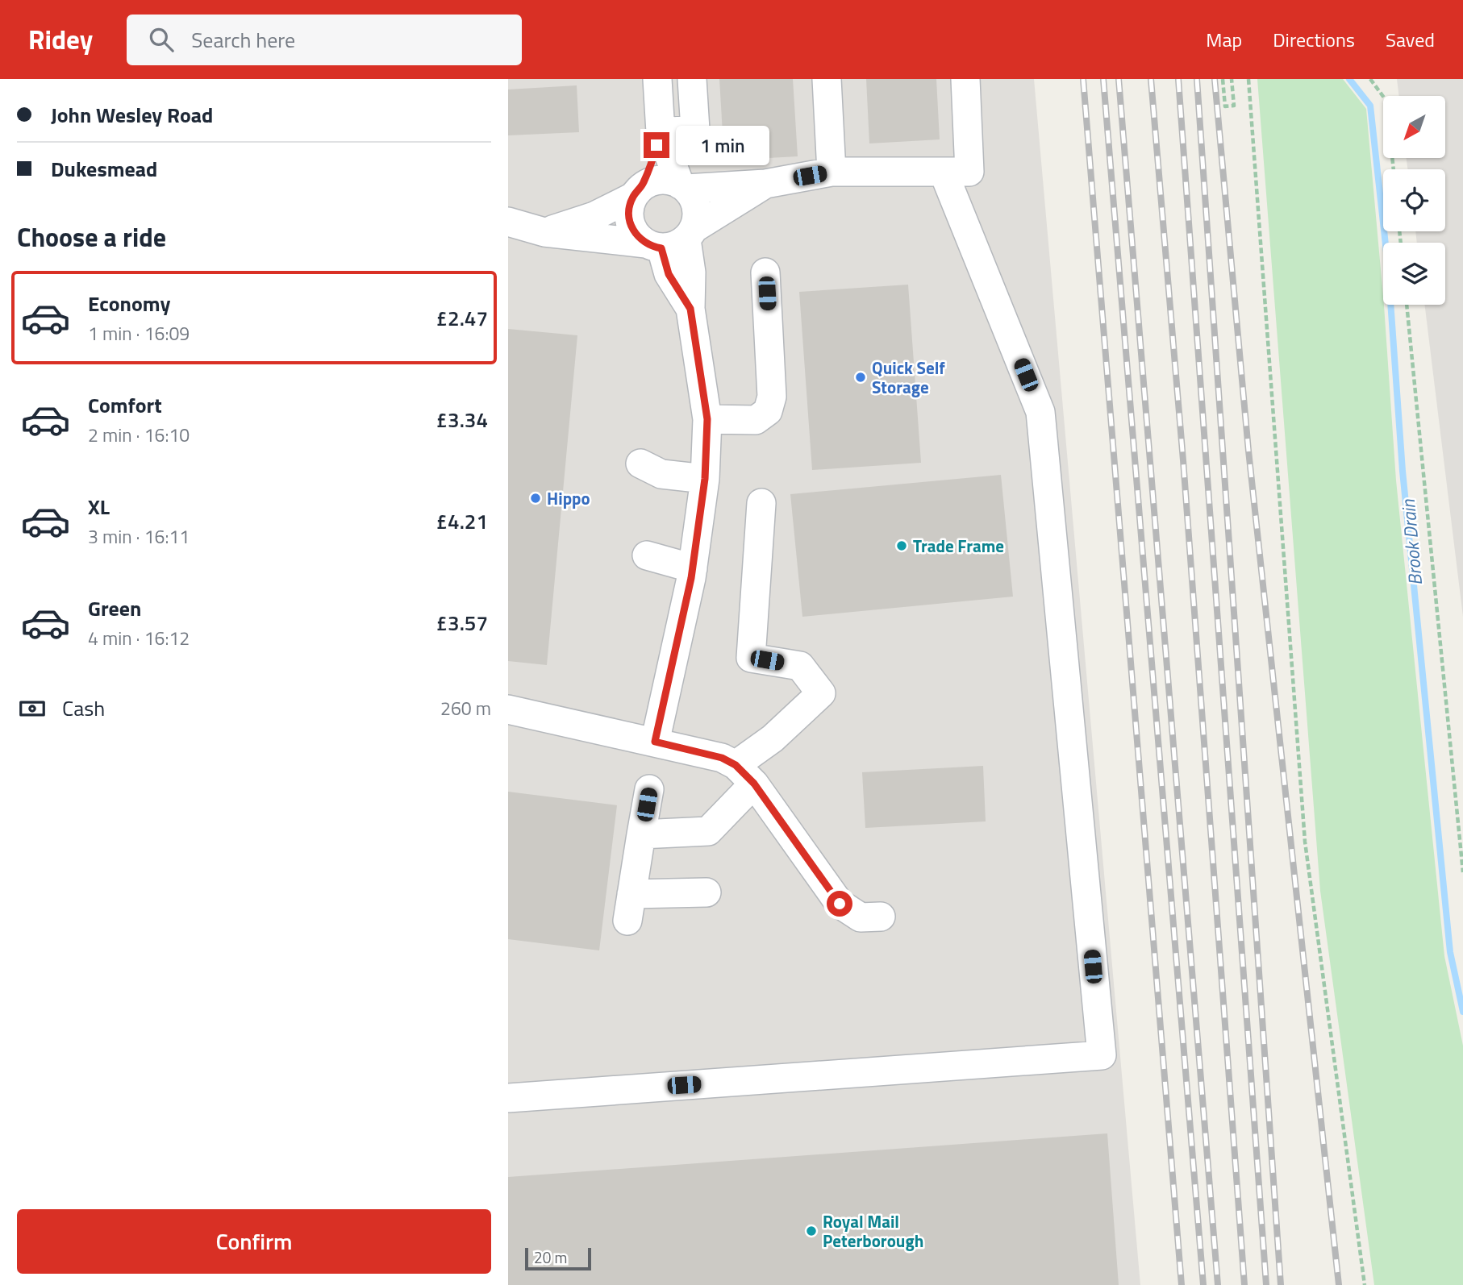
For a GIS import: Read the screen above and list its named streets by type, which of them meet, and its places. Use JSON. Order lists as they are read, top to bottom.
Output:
{
  "water": ["Brook Drain"],
  "places": [
    "Quick Self Storage",
    "Hippo",
    "Trade Frame",
    "Royal Mail Peterborough"
  ],
  "scale_bar": "20 m",
  "north": "bottom left",
  "page": {
    "header": "Ridey",
    "search": "Search here",
    "nav": ["Map", "Directions", "Saved"],
    "banner": ["John Wesley Road", "Dukesmead"],
    "bubble": "1 min",
    "heading": "Choose a ride",
    "list": [
      {
        "name": "Economy",
        "note": "1 min · 16:09",
        "value": "£2.47"
      },
      {
        "name": "Comfort",
        "note": "2 min · 16:10",
        "value": "£3.34"
      },
      {
        "name": "XL",
        "note": "3 min · 16:11",
        "value": "£4.21"
      },
      {
        "name": "Green",
        "note": "4 min · 16:12",
        "value": "£3.57"
      }
    ],
    "pay": ["Cash", "260 m"],
    "buttons": "Confirm",
    "scale": "20 m"
  }
}
